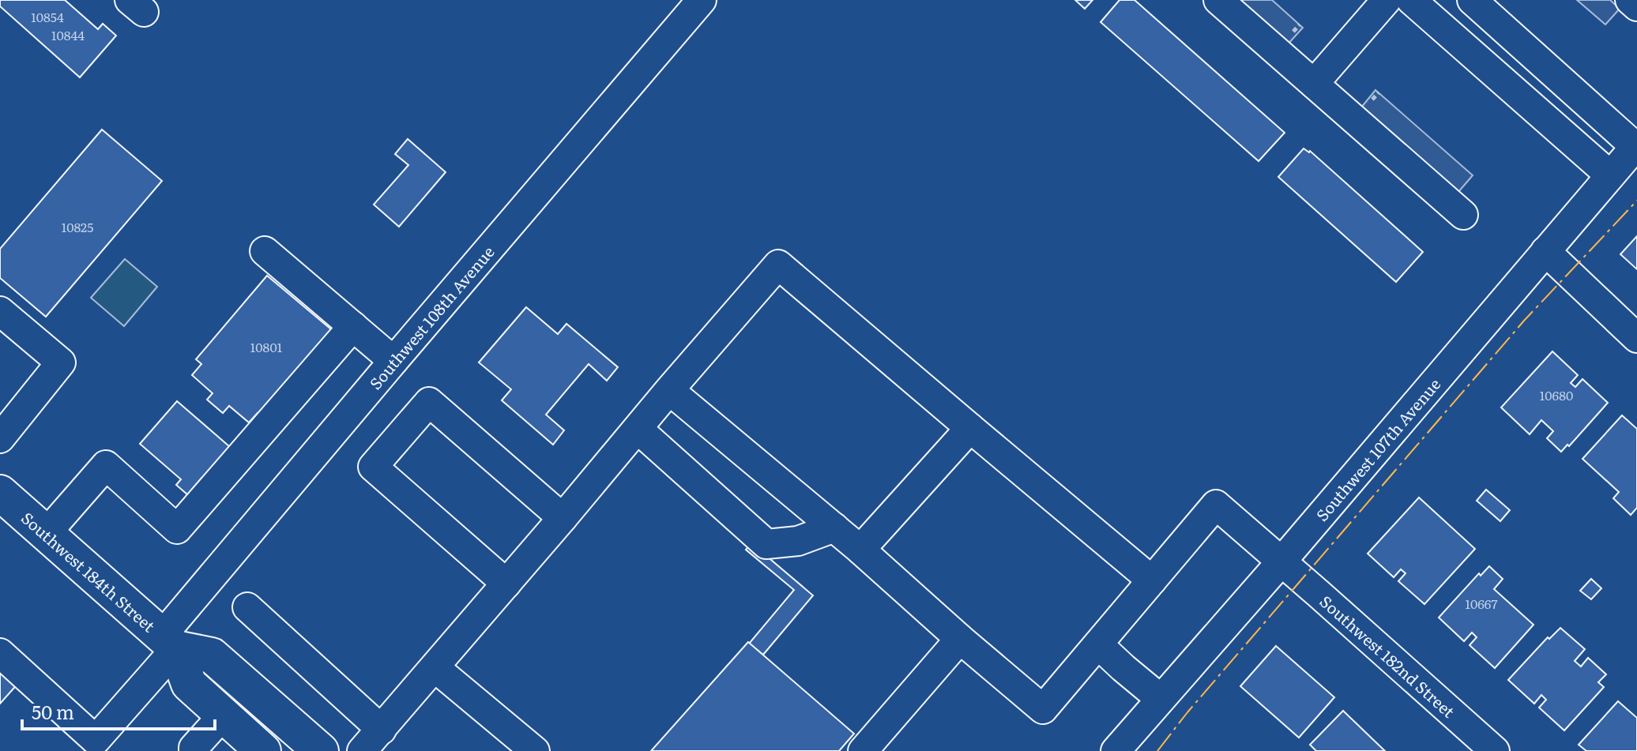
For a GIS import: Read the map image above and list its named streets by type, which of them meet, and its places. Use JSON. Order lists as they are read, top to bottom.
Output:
{
  "streets": {
    "main road": ["Southwest 184th Street"],
    "street": ["Southwest 108th Avenue", "Southwest 107th Avenue", "Southwest 182nd Street"]
  },
  "crossings": [
    ["Southwest 108th Avenue", "Southwest 184th Street"],
    ["Southwest 107th Avenue", "Southwest 182nd Street"]
  ],
  "house_numbers": [
    "10854",
    "10844",
    "10825",
    "10801",
    "10680",
    "10667"
  ],
  "scale_bar": "50 m"
}
